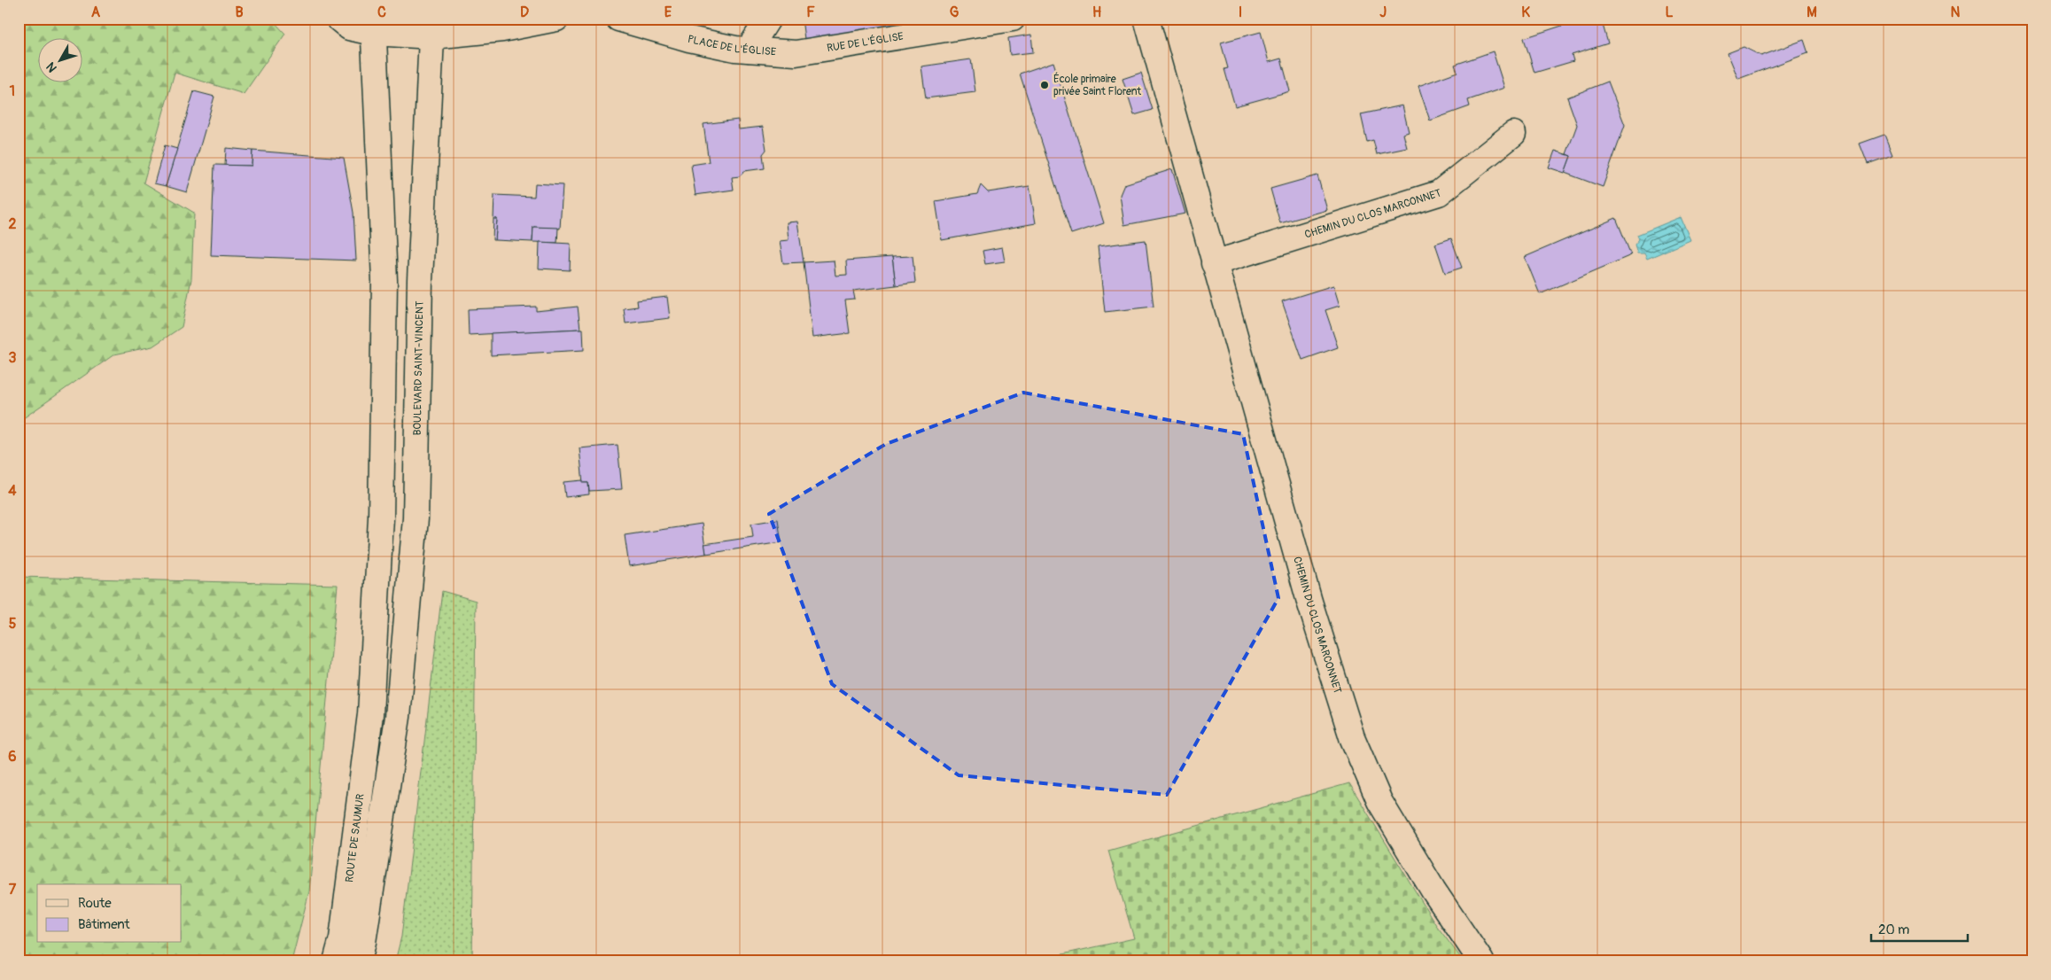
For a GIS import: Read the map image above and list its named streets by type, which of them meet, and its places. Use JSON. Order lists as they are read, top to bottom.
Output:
{
  "streets": {
    "street": [
      "RUE DE L'ÉGLISE",
      "PLACE DE L'ÉGLISE",
      "CHEMIN DU CLOS MARCONNET",
      "BOULEVARD SAINT-VINCENT",
      "ROUTE DE SAUMUR"
    ]
  },
  "crossings": [
    ["RUE DE L'ÉGLISE", "PLACE DE L'ÉGLISE"]
  ],
  "places": ["École primaire privée Saint Florent"],
  "legend": ["Route", "Bâtiment"],
  "scale_bar": "20 m",
  "north": "bottom left",
  "grid": {
    "columns": [
      "A",
      "B",
      "C",
      "D",
      "E",
      "F",
      "G",
      "H",
      "I",
      "J",
      "K",
      "L",
      "M",
      "N"
    ],
    "rows": [
      "1",
      "2",
      "3",
      "4",
      "5",
      "6",
      "7"
    ]
  }
}
